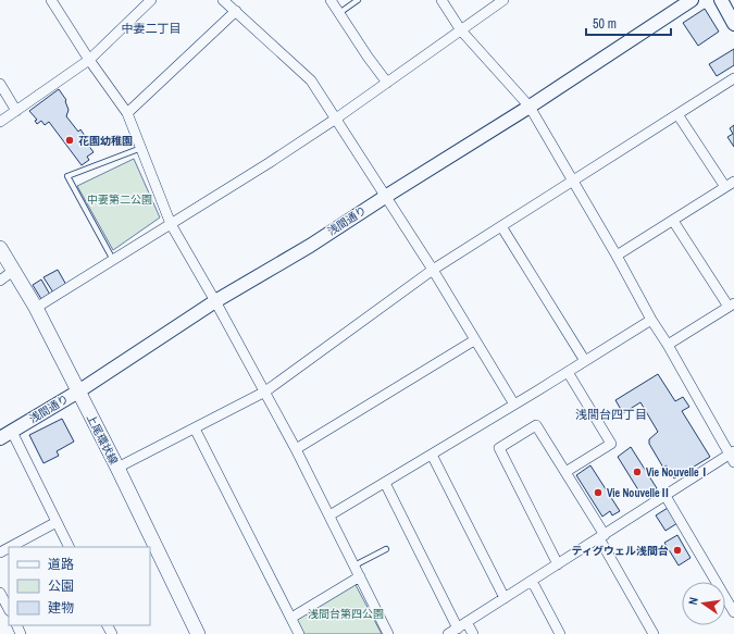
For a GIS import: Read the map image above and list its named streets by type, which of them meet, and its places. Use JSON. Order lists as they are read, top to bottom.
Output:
{
  "streets": {
    "main road": ["上尾環状線"],
    "street": ["浅間通り"]
  },
  "crossings": [
    ["浅間通り", "上尾環状線"]
  ],
  "districts": ["中妻二丁目", "浅間台四丁目"],
  "parks": ["中妻第二公園", "浅間台第四公園"],
  "places": [
    "花園幼稚園",
    "Vie NouvelleⅠ",
    "Vie NouvelleⅡ",
    "ティグウェル浅間台"
  ],
  "legend": ["道路", "公園", "建物"],
  "scale_bar": "50 m",
  "north": "left"
}
